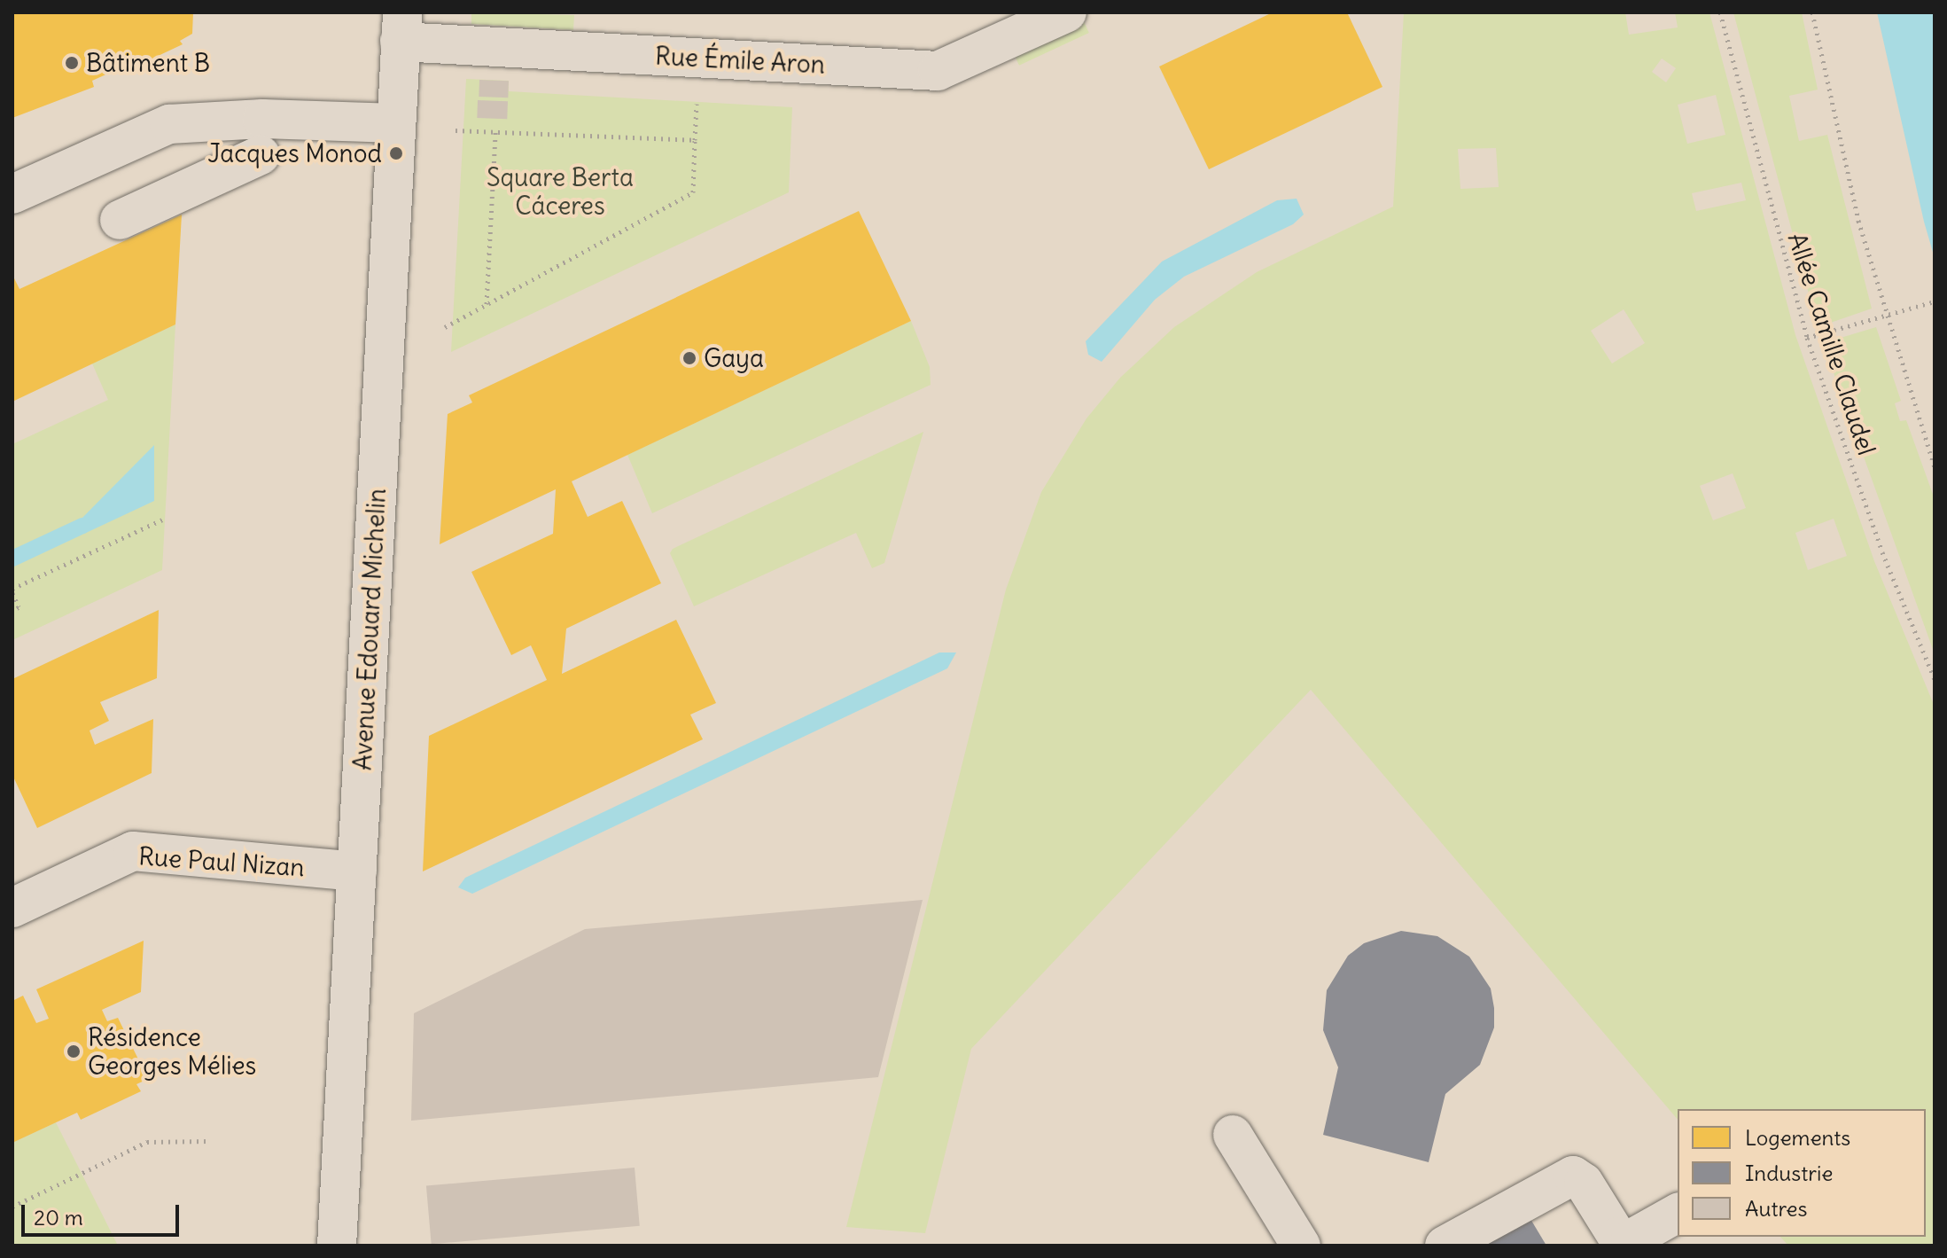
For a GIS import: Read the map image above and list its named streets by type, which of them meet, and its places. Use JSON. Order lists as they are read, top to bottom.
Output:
{
  "streets": {
    "street": ["Rue Émile Aron", "Avenue Edouard Michelin", "Rue Paul Nizan"],
    "path": ["Allée Camille Claudel"]
  },
  "crossings": [
    ["Rue Émile Aron", "Avenue Edouard Michelin"],
    ["Avenue Edouard Michelin", "Rue Paul Nizan"]
  ],
  "parks": ["Square Berta Cáceres"],
  "places": [
    "Bâtiment B",
    "Jacques Monod",
    "Gaya",
    "Résidence Georges Mélies"
  ],
  "legend": ["Logements", "Industrie", "Autres"],
  "scale_bar": "20 m"
}
